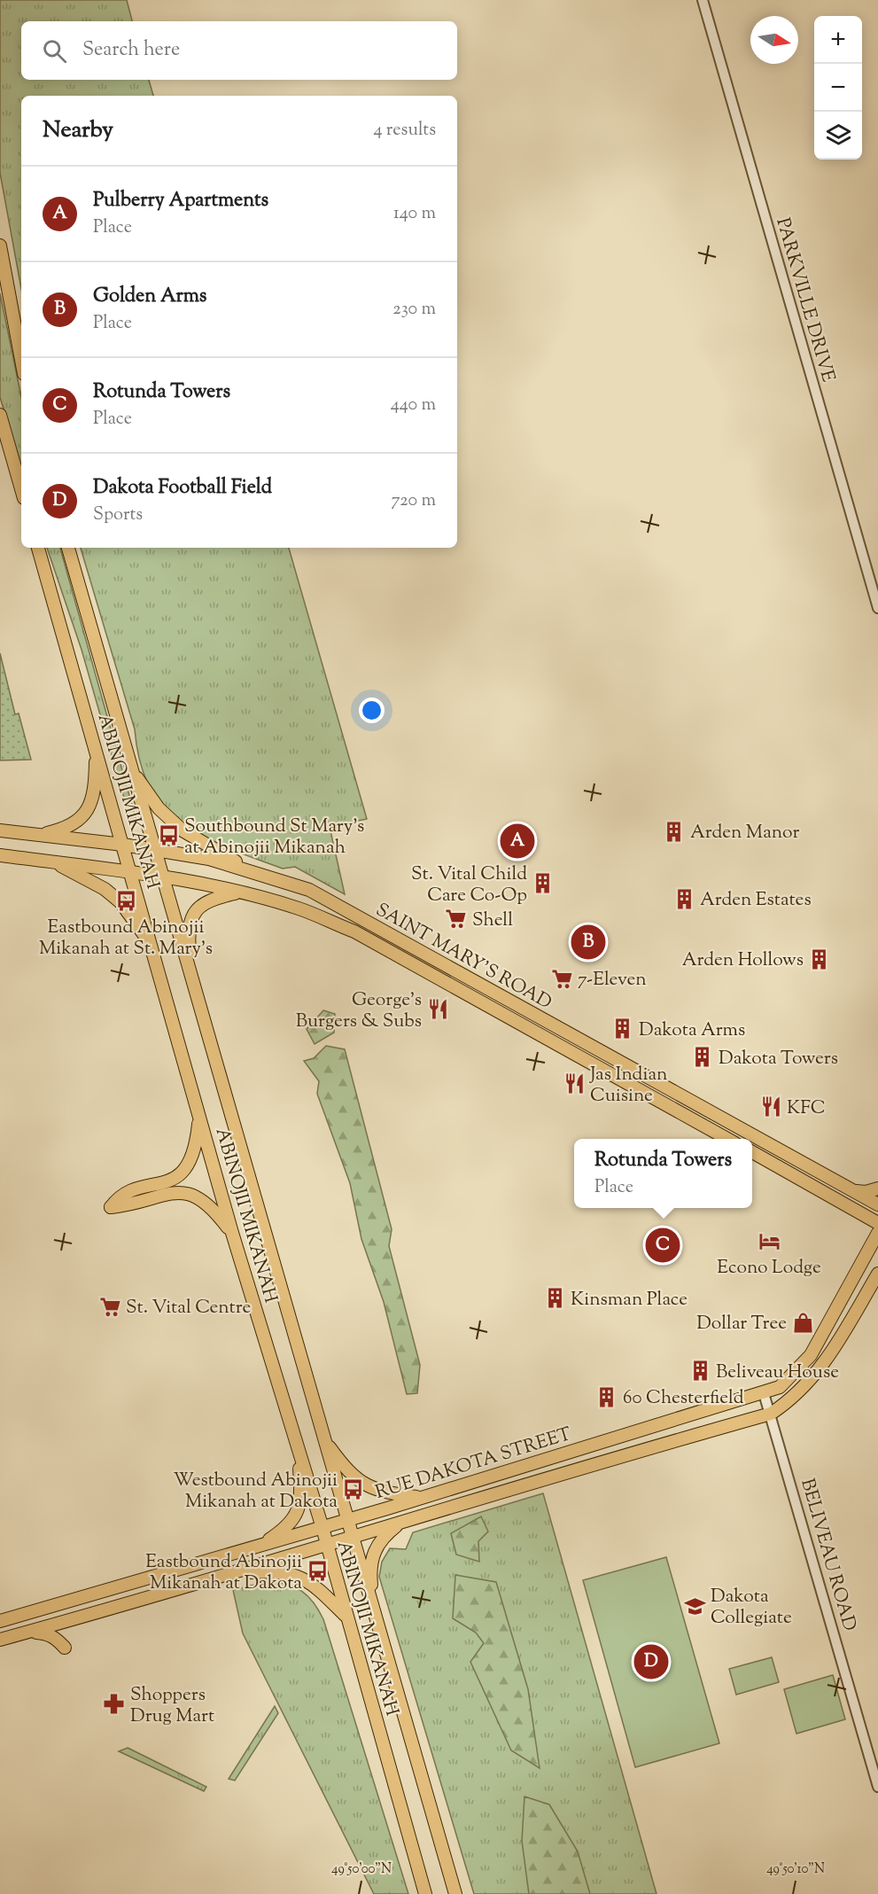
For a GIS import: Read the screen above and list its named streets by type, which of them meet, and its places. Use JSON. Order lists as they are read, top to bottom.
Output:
{
  "streets": {
    "main road": ["ABINOJII MIKANAH", "SAINT MARY'S ROAD", "RUE DAKOTA STREET"],
    "street": ["PARKVILLE DRIVE", "BELIVEAU ROAD"]
  },
  "crossings": [
    ["ABINOJII MIKANAH", "SAINT MARY'S ROAD"],
    ["ABINOJII MIKANAH", "RUE DAKOTA STREET"],
    ["RUE DAKOTA STREET", "BELIVEAU ROAD"]
  ],
  "places": {
    "building": [
      "Arden Manor",
      "St. Vital Child Care Co-Op",
      "Arden Estates",
      "Arden Hollows",
      "Dakota Arms",
      "Dakota Towers",
      "Kinsman Place",
      "Beliveau House",
      "60 Chesterfield"
    ],
    "bus stop": [
      "Southbound St Mary's at Abinojii Mikanah",
      "Eastbound Abinojii Mikanah at St. Mary's",
      "Westbound Abinojii Mikanah at Dakota",
      "Eastbound Abinojii Mikanah at Dakota"
    ],
    "supermarket": ["Shell", "7-Eleven", "St. Vital Centre"],
    "restaurant": ["George's Burgers & Subs", "Jas Indian Cuisine", "KFC"],
    "hotel": ["Econo Lodge"],
    "shop": ["Dollar Tree"],
    "school or university": ["Dakota Collegiate"],
    "pharmacy": ["Shoppers Drug Mart"]
  },
  "north": "right",
  "page": {
    "map_buttons": ["+", "−"],
    "search": "Search here",
    "heading": ["Nearby", "4 results"],
    "list": [
      {
        "mark": "A",
        "name": "Pulberry Apartments",
        "note": "Place",
        "value": "140 m"
      },
      {
        "mark": "B",
        "name": "Golden Arms",
        "note": "Place",
        "value": "230 m"
      },
      {
        "mark": "C",
        "name": "Rotunda Towers",
        "note": "Place",
        "value": "440 m"
      },
      {
        "mark": "D",
        "name": "Dakota Football Field",
        "note": "Sports",
        "value": "720 m"
      }
    ],
    "pins": [
      "A",
      "B",
      "C",
      "D"
    ],
    "popup": ["Rotunda Towers", "Place"]
  },
  "coordinates": ["49°50'00\"N", "49°50'10\"N"]
}
